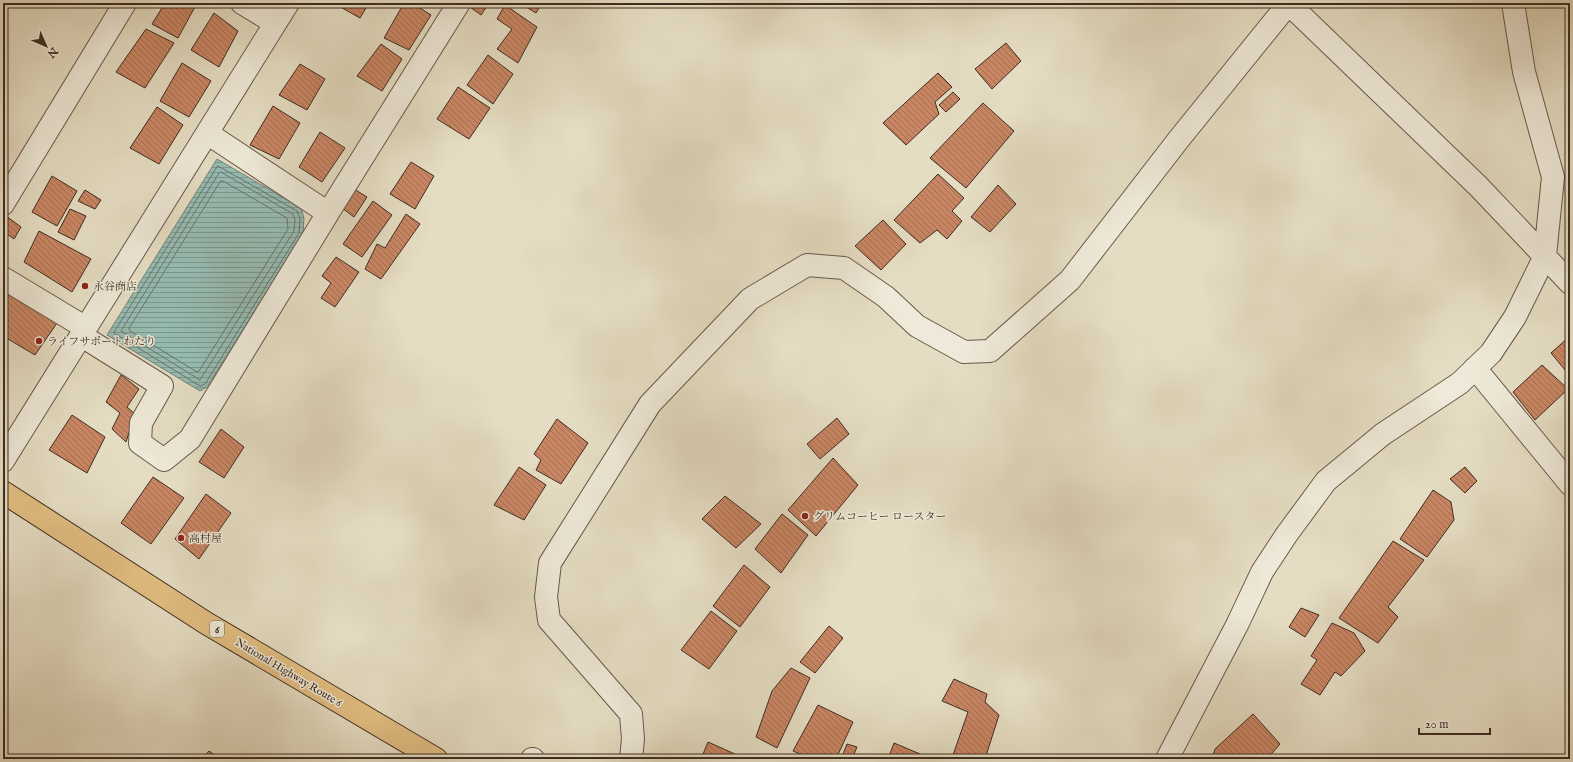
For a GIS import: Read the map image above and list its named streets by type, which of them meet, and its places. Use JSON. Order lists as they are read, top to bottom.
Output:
{
  "streets": {
    "highway": ["6", "National Highway Route 6"]
  },
  "places": [
    "永谷商店",
    "ライフサポートわたり",
    "グリムコーヒー ロースター",
    "高村屋"
  ],
  "scale_bar": "20 m",
  "north": "bottom right"
}
